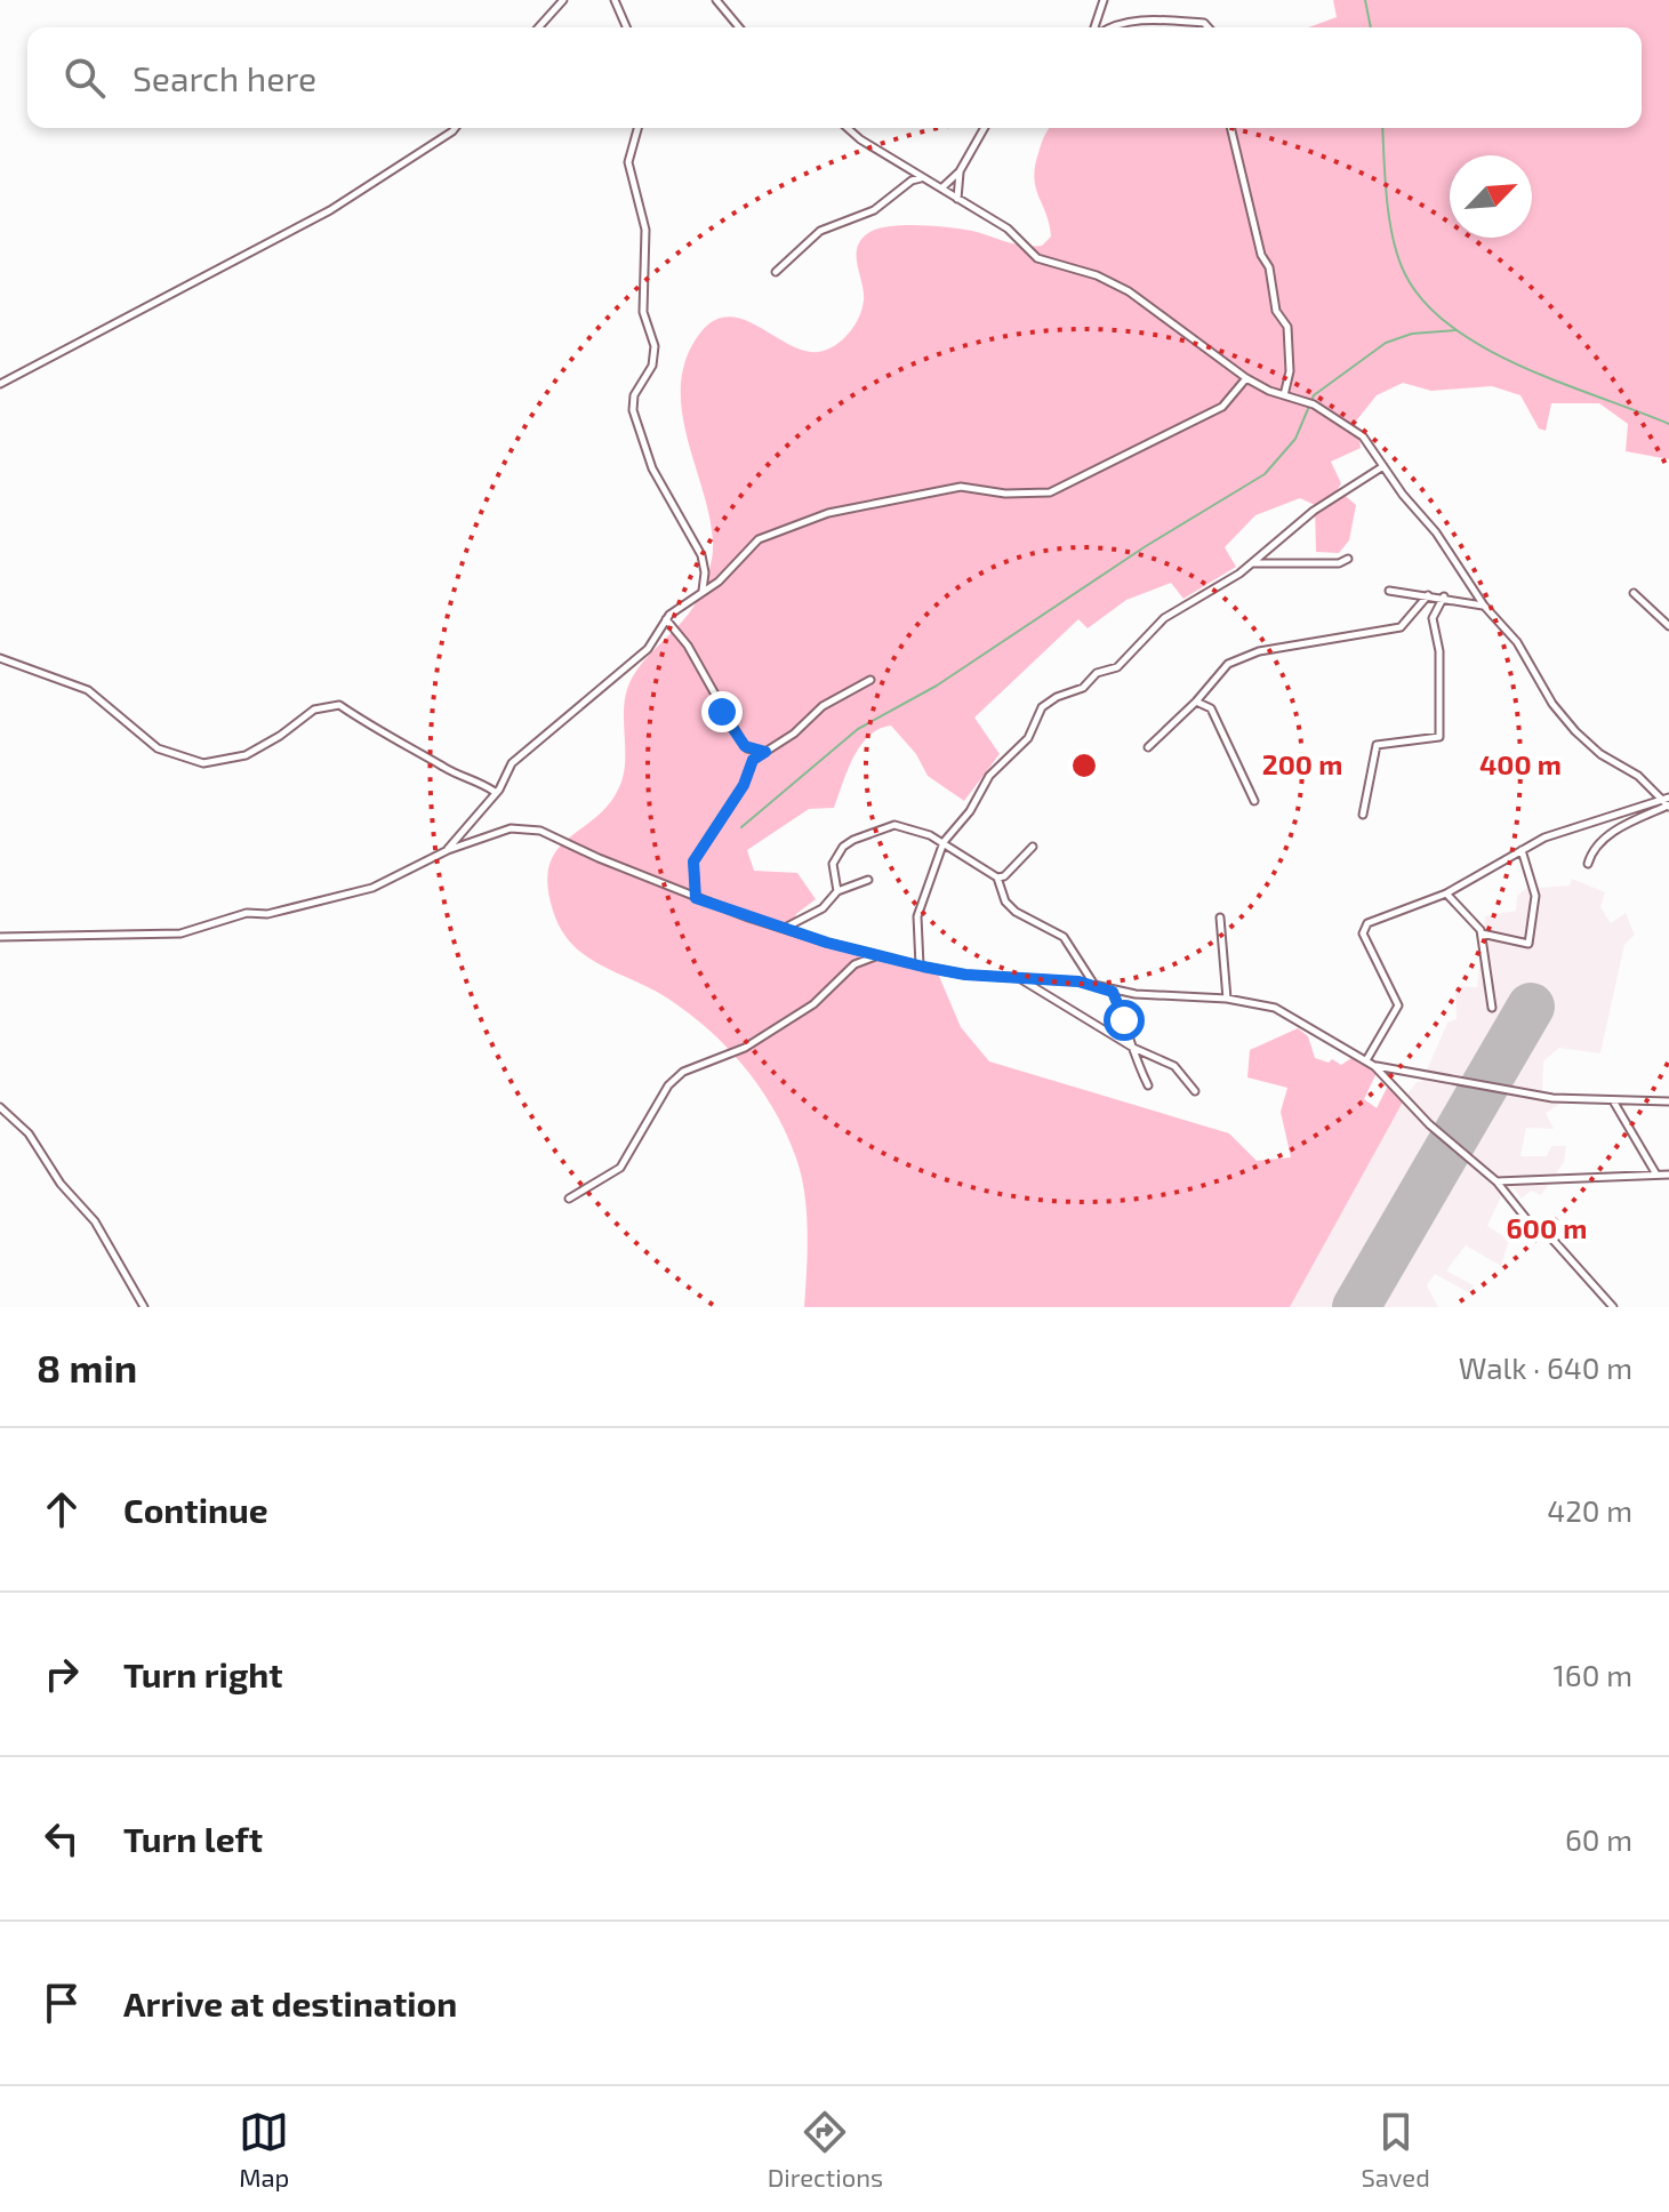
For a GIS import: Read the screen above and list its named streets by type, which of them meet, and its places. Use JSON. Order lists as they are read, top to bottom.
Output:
{
  "north": "top right",
  "page": {
    "search": "Search here",
    "heading": ["8 min", "Walk · 640 m"],
    "list": [
      ["Continue", "420 m"],
      ["Turn right", "160 m"],
      ["Turn left", "60 m"],
      "Arrive at destination"
    ],
    "nav": ["Map", "Directions", "Saved"]
  },
  "rings": ["200 m", "400 m", "600 m"]
}
